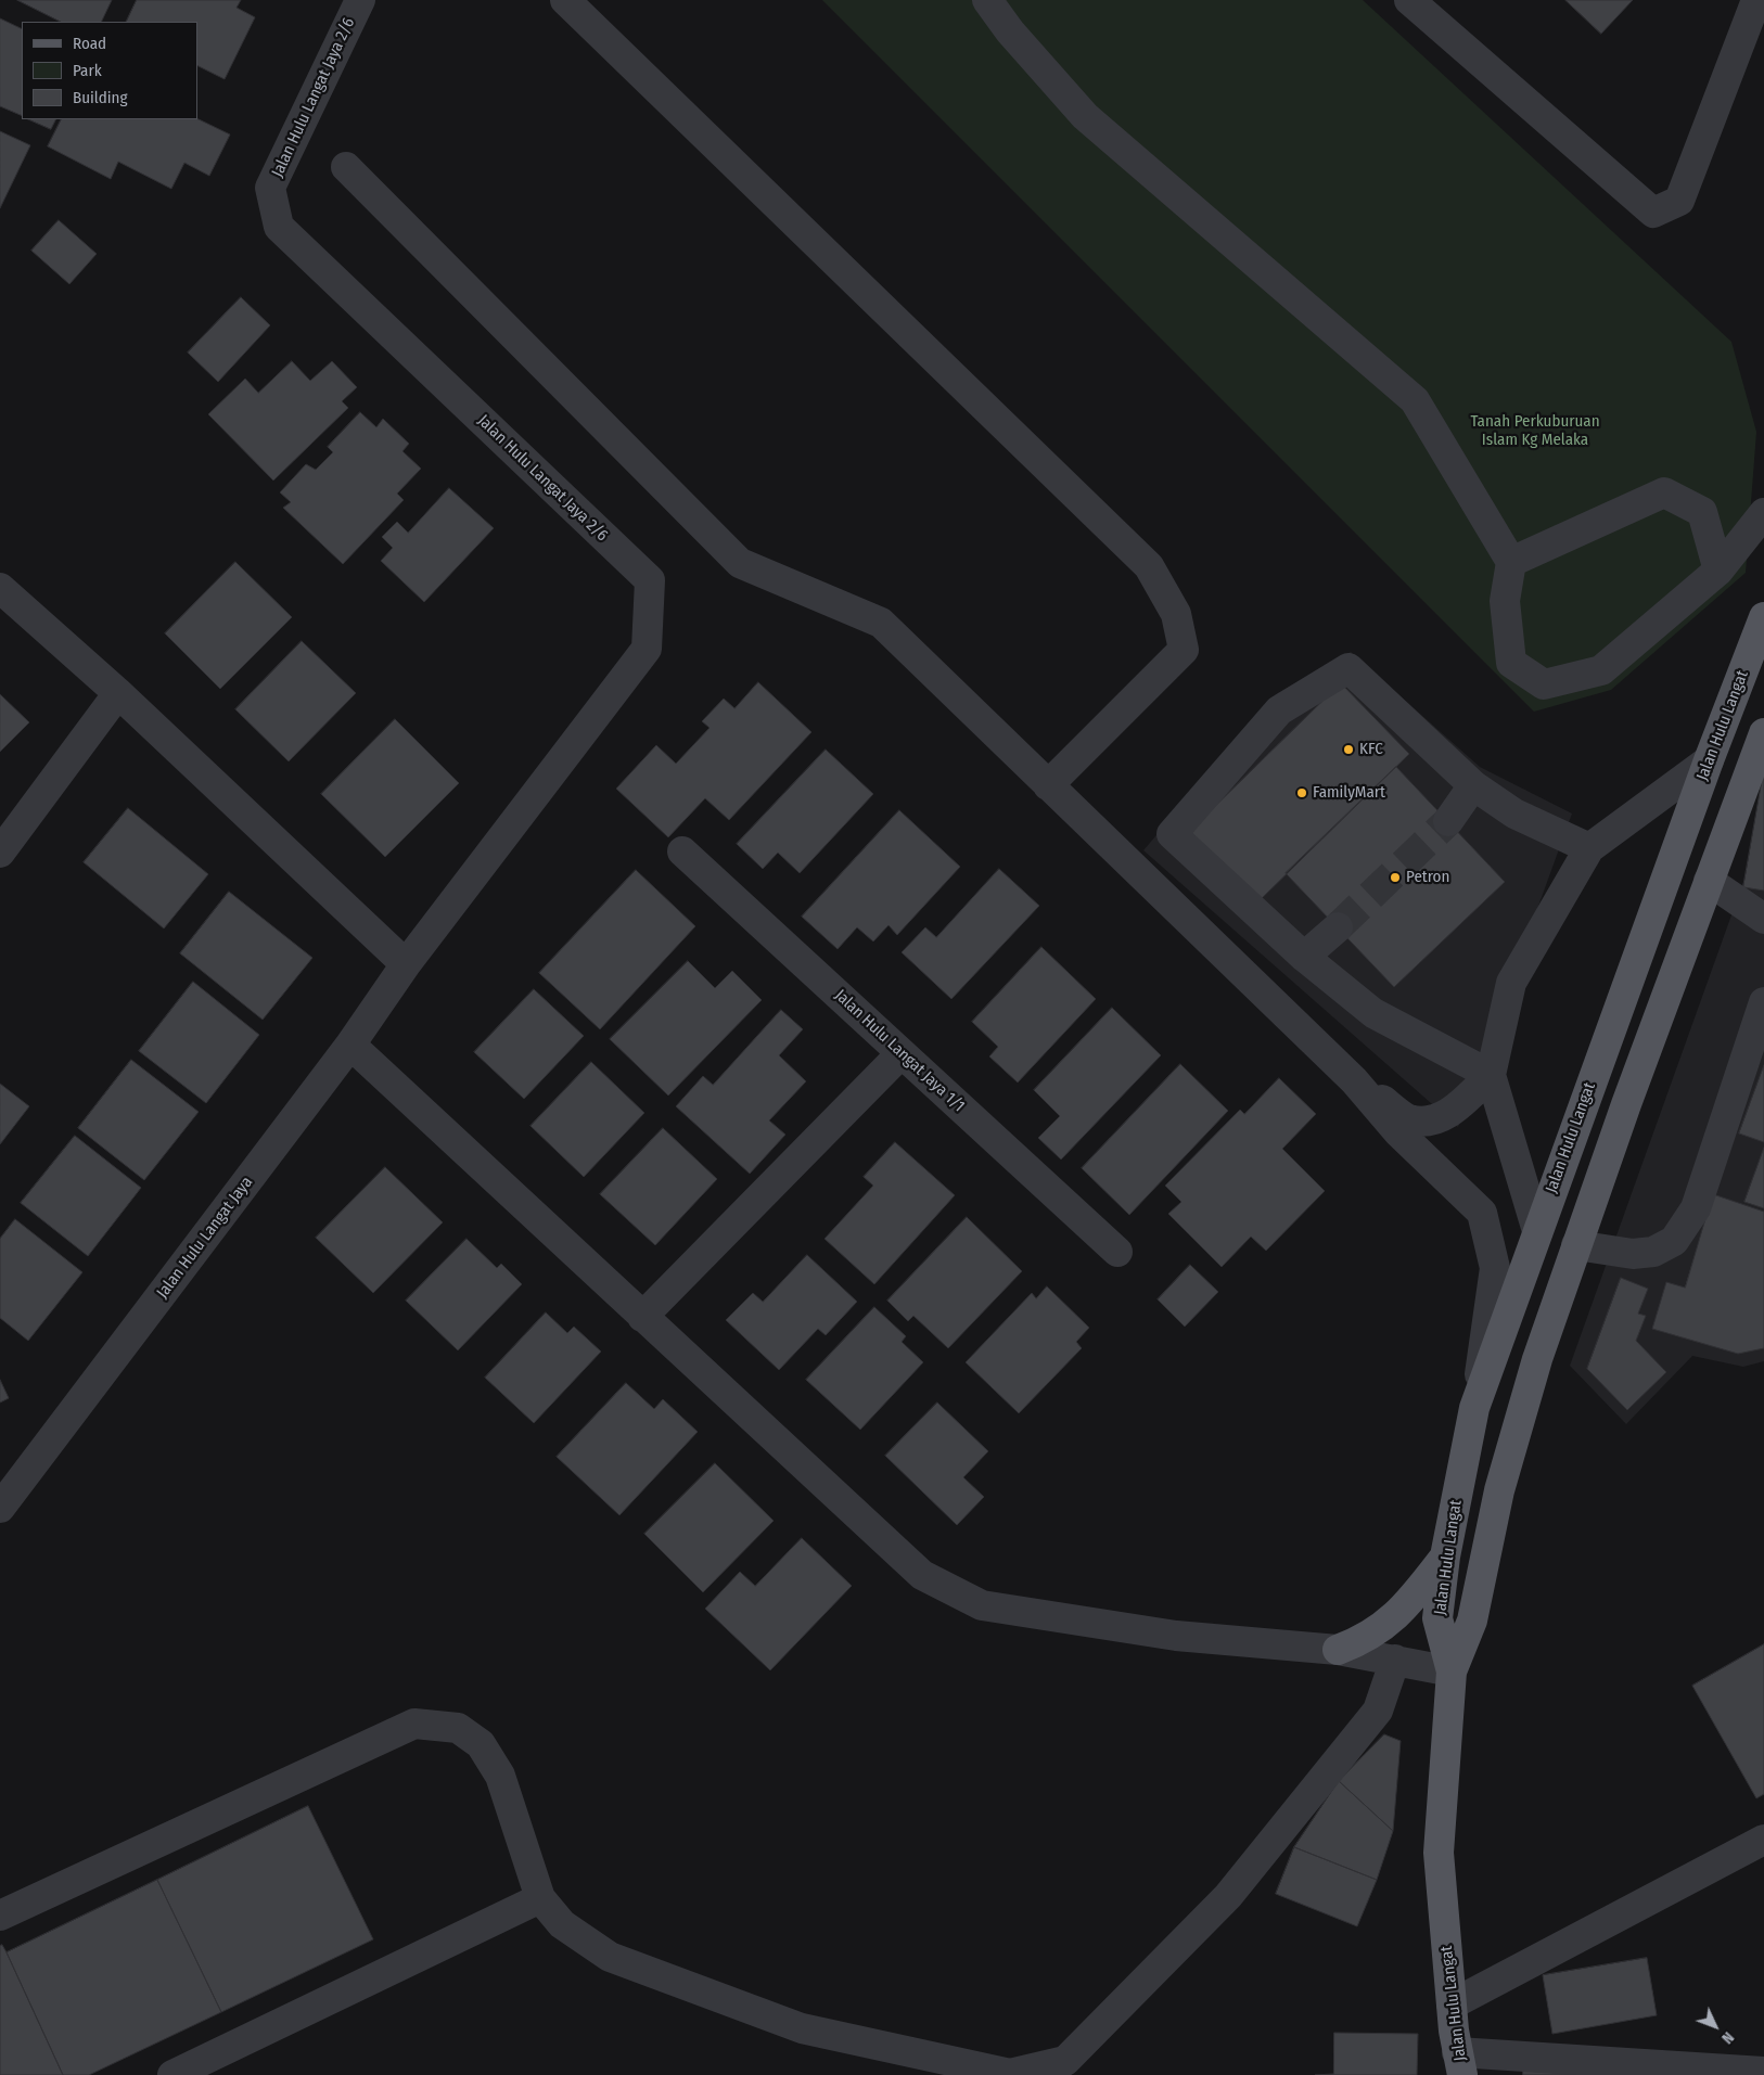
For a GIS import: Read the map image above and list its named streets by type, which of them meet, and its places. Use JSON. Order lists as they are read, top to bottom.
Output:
{
  "streets": {
    "main road": ["Jalan Hulu Langat"],
    "street": ["Jalan Hulu Langat Jaya 2/6", "Jalan Hulu Langat Jaya 1/1", "Jalan Hulu Langat Jaya"]
  },
  "crossings": [
    ["Jalan Hulu Langat Jaya 2/6", "Jalan Hulu Langat Jaya"]
  ],
  "parks": ["Tanah Perkuburuan Islam Kg Melaka"],
  "places": ["KFC", "FamilyMart", "Petron"],
  "legend": ["Road", "Park", "Building"],
  "north": "bottom right"
}
